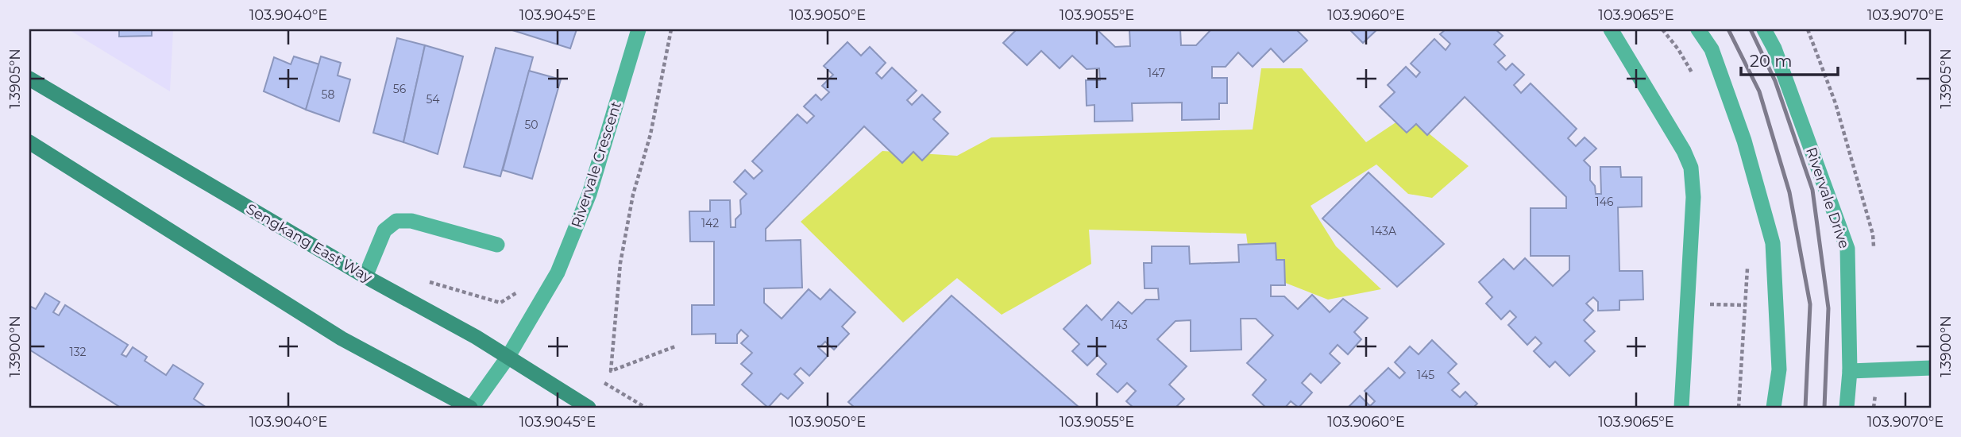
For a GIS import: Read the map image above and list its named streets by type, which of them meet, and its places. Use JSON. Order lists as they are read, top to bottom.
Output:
{
  "streets": {
    "main road": ["Sengkang East Way"],
    "street": ["Rivervale Crescent", "Rivervale Drive"]
  },
  "crossings": [
    ["Rivervale Crescent", "Sengkang East Way"]
  ],
  "house_numbers": [
    "147",
    "56",
    "58",
    "54",
    "50",
    "146",
    "142",
    "143A",
    "143",
    "132",
    "145"
  ],
  "scale_bar": "20 m",
  "coordinates": [
    "103.9040°E",
    "103.9045°E",
    "103.9050°E",
    "103.9055°E",
    "103.9060°E",
    "103.9065°E",
    "103.9070°E",
    "1.3905°N",
    "1.3900°N"
  ]
}
